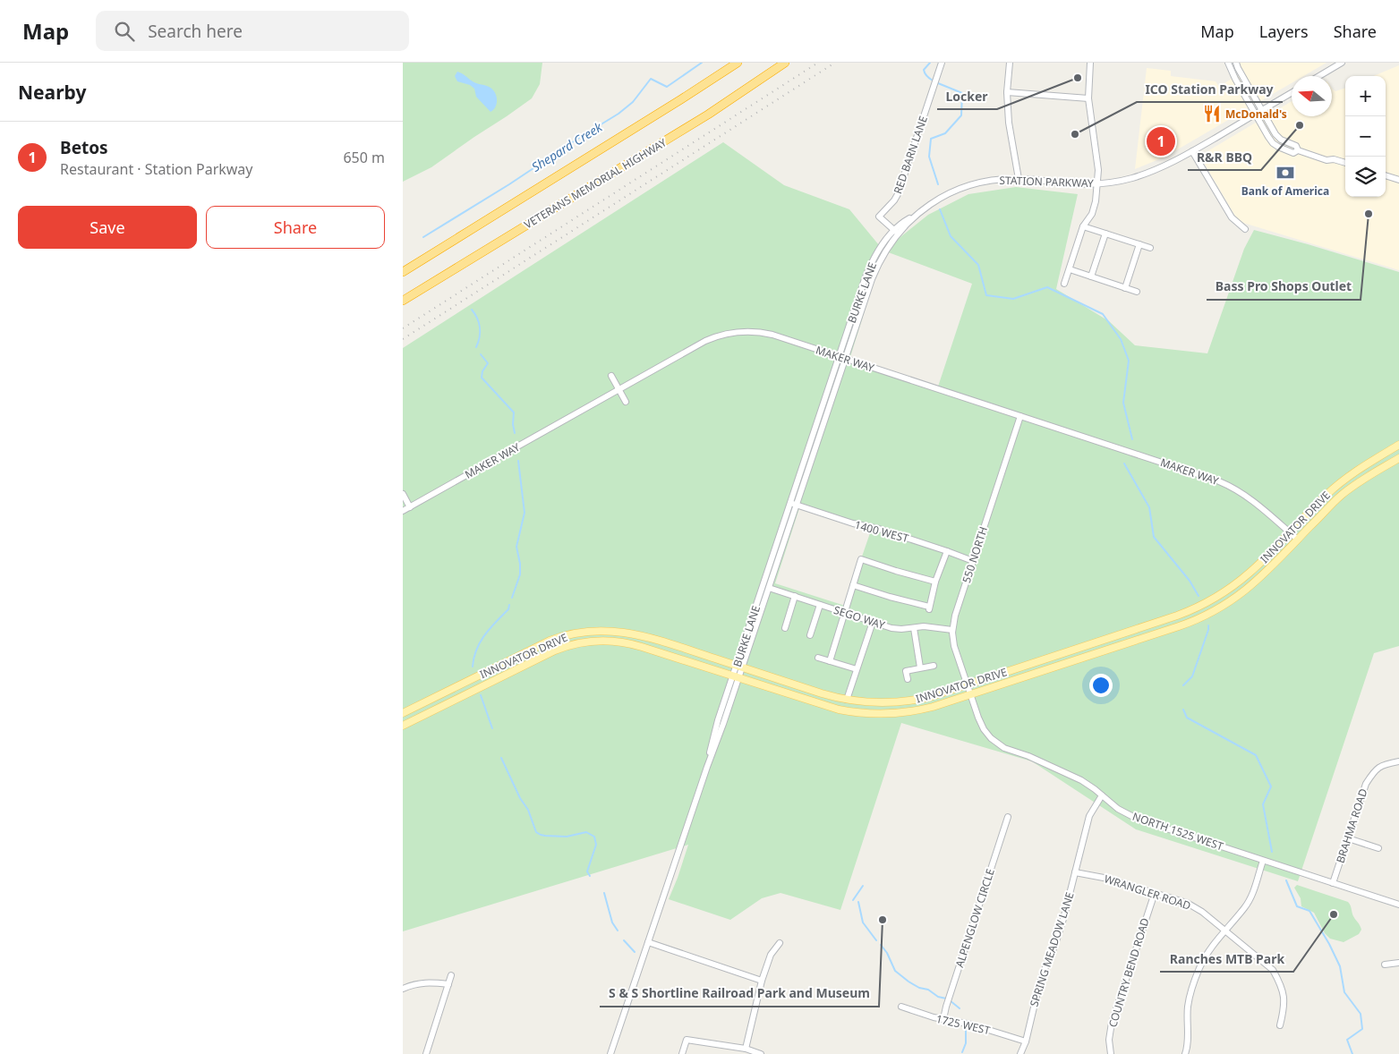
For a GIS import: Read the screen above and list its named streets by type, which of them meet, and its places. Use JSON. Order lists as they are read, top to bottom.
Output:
{
  "streets": {
    "highway": ["VETERANS MEMORIAL HIGHWAY"],
    "main road": ["INNOVATOR DRIVE"],
    "street": [
      "RED BARN LANE",
      "STATION PARKWAY",
      "BURKE LANE",
      "MAKER WAY",
      "1400 WEST",
      "550 NORTH",
      "SEGO WAY",
      "BRAHMA ROAD",
      "NORTH 1525 WEST",
      "WRANGLER ROAD",
      "ALPENGLOW CIRCLE",
      "SPRING MEADOW LANE",
      "COUNTRY BEND ROAD",
      "1725 WEST"
    ]
  },
  "crossings": [
    ["RED BARN LANE", "BURKE LANE"],
    ["STATION PARKWAY", "BURKE LANE"],
    ["BURKE LANE", "MAKER WAY"],
    ["BURKE LANE", "INNOVATOR DRIVE"],
    ["BURKE LANE", "1400 WEST"],
    ["BURKE LANE", "SEGO WAY"],
    ["MAKER WAY", "INNOVATOR DRIVE"],
    ["MAKER WAY", "550 NORTH"],
    ["INNOVATOR DRIVE", "550 NORTH"],
    ["INNOVATOR DRIVE", "NORTH 1525 WEST"],
    ["1400 WEST", "550 NORTH"],
    ["550 NORTH", "SEGO WAY"],
    ["550 NORTH", "NORTH 1525 WEST"],
    ["BRAHMA ROAD", "NORTH 1525 WEST"],
    ["NORTH 1525 WEST", "SPRING MEADOW LANE"],
    ["WRANGLER ROAD", "SPRING MEADOW LANE"],
    ["WRANGLER ROAD", "COUNTRY BEND ROAD"],
    ["ALPENGLOW CIRCLE", "1725 WEST"],
    ["SPRING MEADOW LANE", "1725 WEST"]
  ],
  "water": ["Shepard Creek"],
  "places": {
    "other": [
      "Locker",
      "R&R BBQ",
      "ICO Station Parkway",
      "Bass Pro Shops Outlet",
      "Ranches MTB Park",
      "S & S Shortline Railroad Park and Museum"
    ],
    "restaurant": ["McDonald's"],
    "bank": ["Bank of America"]
  },
  "north": "left",
  "page": {
    "header": "Map",
    "search": "Search here",
    "nav": ["Map", "Layers", "Share"],
    "heading": "Nearby",
    "map_buttons": ["+", "−"],
    "list": [
      {
        "mark": "1",
        "name": "Betos",
        "note": "Restaurant · Station Parkway",
        "value": "650 m"
      }
    ],
    "pins": "1",
    "buttons": ["Save", "Share"]
  }
}
